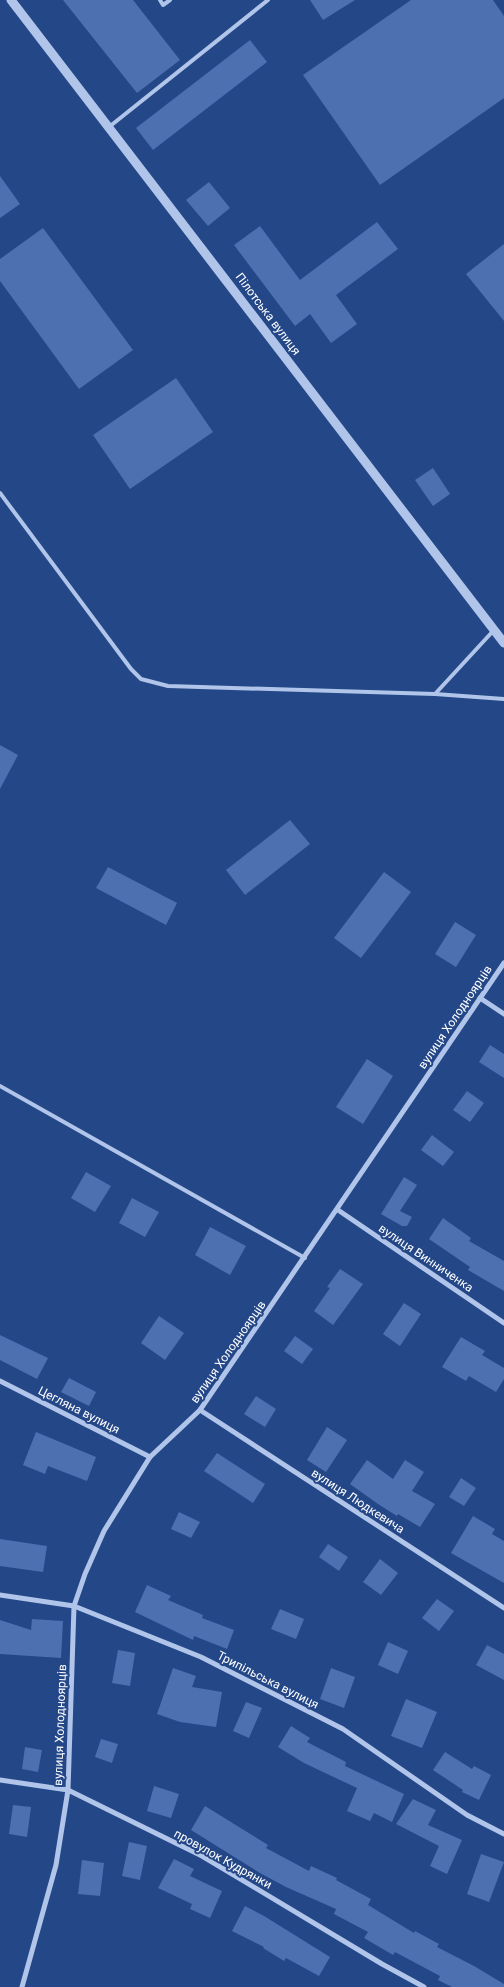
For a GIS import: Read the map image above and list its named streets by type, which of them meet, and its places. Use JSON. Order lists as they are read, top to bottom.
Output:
{
  "streets": {
    "street": [
      "Пілотська вулиця",
      "вулиця Холодноярців",
      "вулиця Винниченка",
      "Цегляна вулиця",
      "вулиця Людкевича",
      "Трипільська вулиця",
      "провулок Кудрянки"
    ]
  },
  "crossings": [
    ["вулиця Холодноярців", "вулиця Винниченка"],
    ["вулиця Холодноярців", "Цегляна вулиця"],
    ["вулиця Холодноярців", "вулиця Людкевича"],
    ["вулиця Холодноярців", "Трипільська вулиця"],
    ["вулиця Холодноярців", "провулок Кудрянки"]
  ]
}
